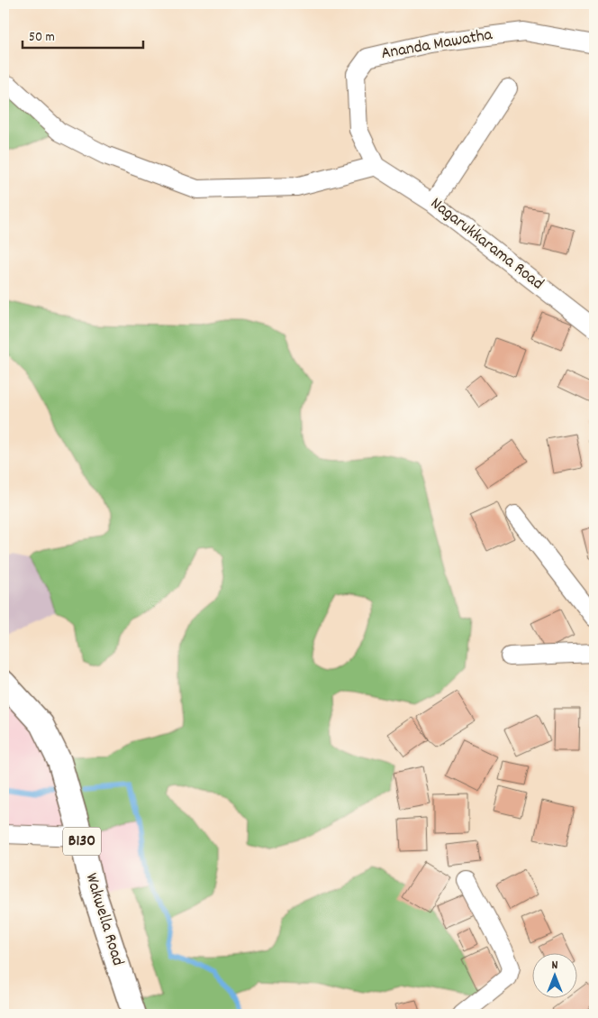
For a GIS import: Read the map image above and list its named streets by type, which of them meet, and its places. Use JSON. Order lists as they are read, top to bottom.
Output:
{
  "streets": {
    "main road": ["B130", "Wakwella Road"],
    "street": ["Ananda Mawatha", "Nagarukkarama Road"]
  },
  "crossings": [
    ["Ananda Mawatha", "Nagarukkarama Road"]
  ],
  "scale_bar": "50 m",
  "north": "top"
}
